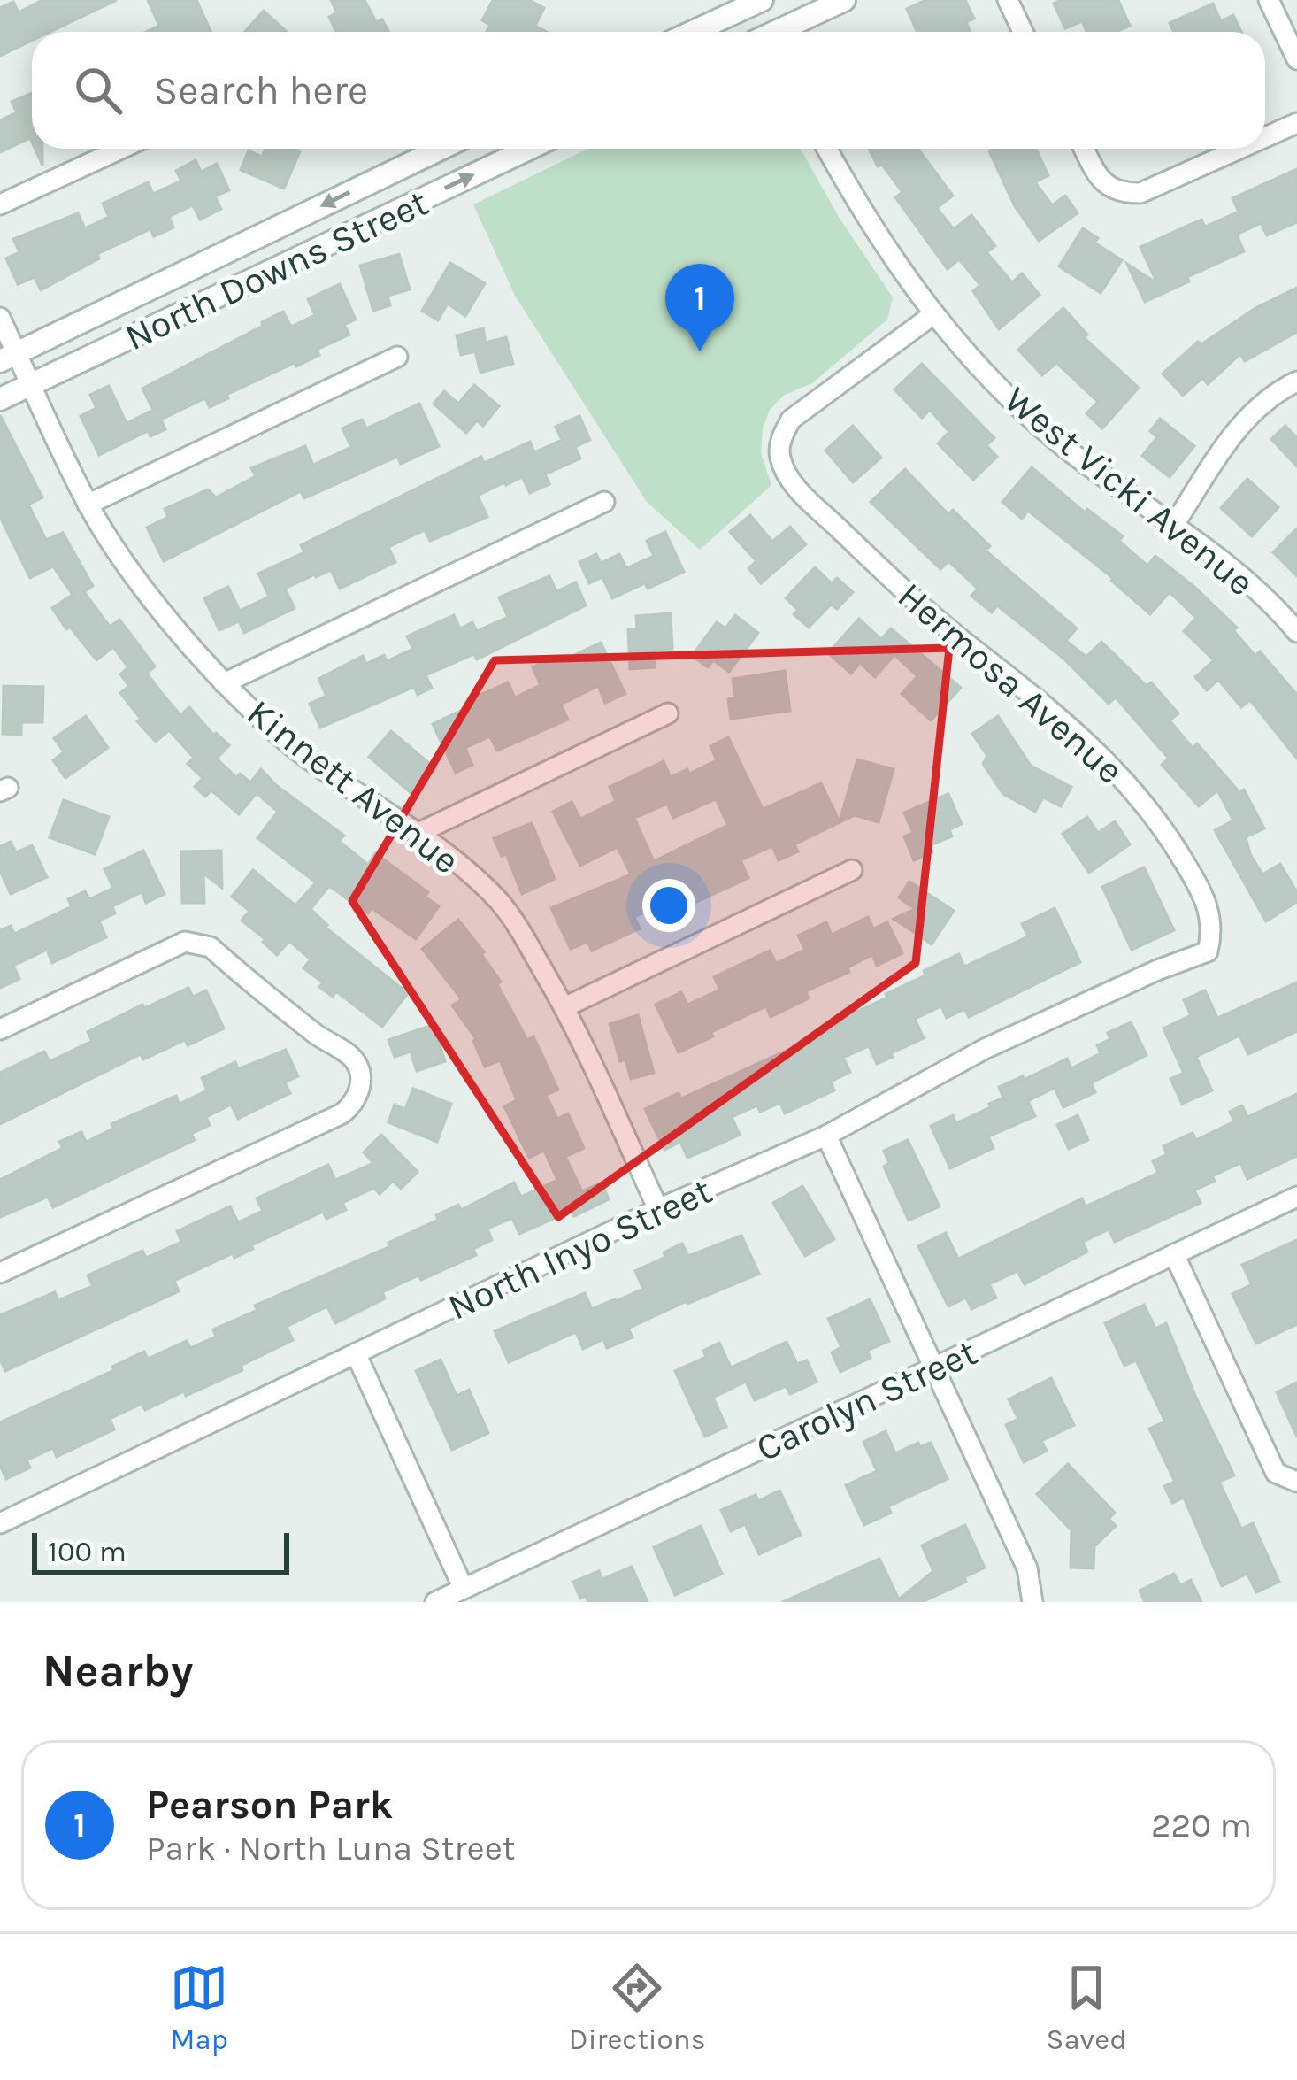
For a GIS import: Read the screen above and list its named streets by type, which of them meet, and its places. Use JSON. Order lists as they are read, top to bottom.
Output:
{
  "streets": {
    "street": [
      "North Downs Street",
      "West Vicki Avenue",
      "Hermosa Avenue",
      "Kinnett Avenue",
      "North Inyo Street",
      "Carolyn Street"
    ]
  },
  "crossings": [
    ["North Downs Street", "Kinnett Avenue"],
    ["West Vicki Avenue", "Hermosa Avenue"],
    ["Hermosa Avenue", "North Inyo Street"],
    ["Kinnett Avenue", "North Inyo Street"]
  ],
  "scale_bar": "100 m",
  "page": {
    "search": "Search here",
    "pins": "1",
    "scale": "100 m",
    "heading": "Nearby",
    "list": [
      {
        "mark": "1",
        "name": "Pearson Park",
        "note": "Park · North Luna Street",
        "value": "220 m"
      }
    ],
    "nav": ["Map", "Directions", "Saved"]
  }
}
